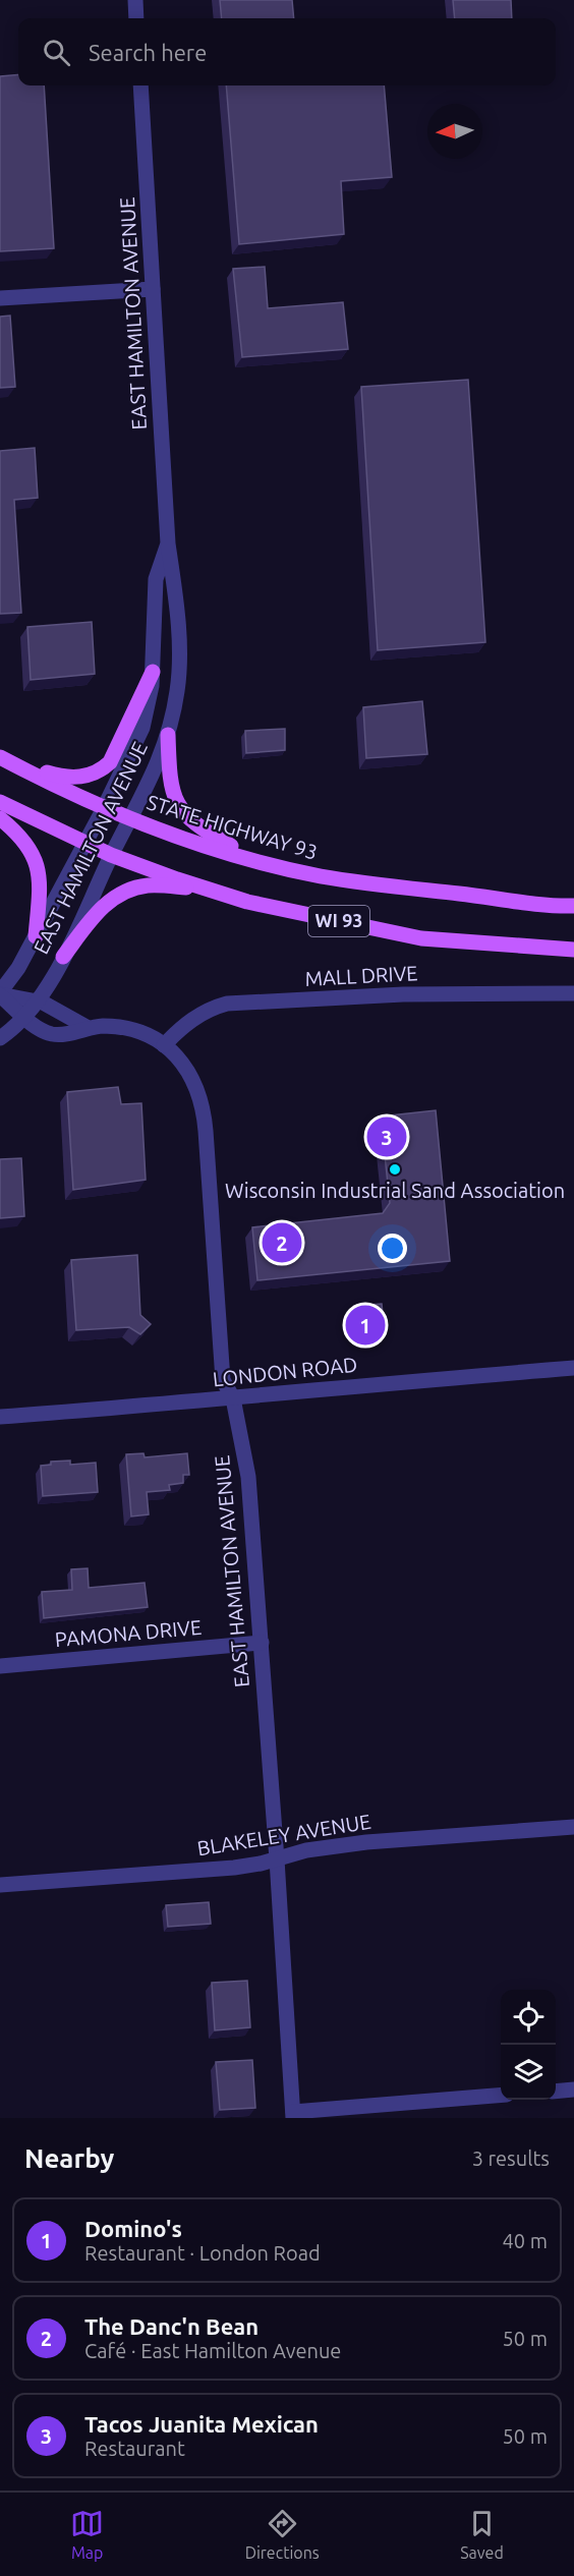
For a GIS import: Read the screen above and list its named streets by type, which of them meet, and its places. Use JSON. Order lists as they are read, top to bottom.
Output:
{
  "streets": {
    "main road": ["STATE HIGHWAY 93", "WI 93"],
    "street": [
      "EAST HAMILTON AVENUE",
      "MALL DRIVE",
      "LONDON ROAD",
      "PAMONA DRIVE",
      "BLAKELEY AVENUE"
    ]
  },
  "crossings": [
    ["EAST HAMILTON AVENUE", "STATE HIGHWAY 93"],
    ["EAST HAMILTON AVENUE", "WI 93"],
    ["EAST HAMILTON AVENUE", "MALL DRIVE"],
    ["EAST HAMILTON AVENUE", "LONDON ROAD"],
    ["EAST HAMILTON AVENUE", "PAMONA DRIVE"],
    ["EAST HAMILTON AVENUE", "BLAKELEY AVENUE"]
  ],
  "places": ["Wisconsin Industrial Sand Association"],
  "north": "left",
  "page": {
    "search": "Search here",
    "pins": ["3", "2", "1"],
    "heading": ["Nearby", "3 results"],
    "list": [
      {
        "mark": "1",
        "name": "Domino's",
        "note": "Restaurant · London Road",
        "value": "40 m"
      },
      {
        "mark": "2",
        "name": "The Danc'n Bean",
        "note": "Café · East Hamilton Avenue",
        "value": "50 m"
      },
      {
        "mark": "3",
        "name": "Tacos Juanita Mexican",
        "note": "Restaurant",
        "value": "50 m"
      }
    ],
    "nav": ["Map", "Directions", "Saved"]
  }
}
